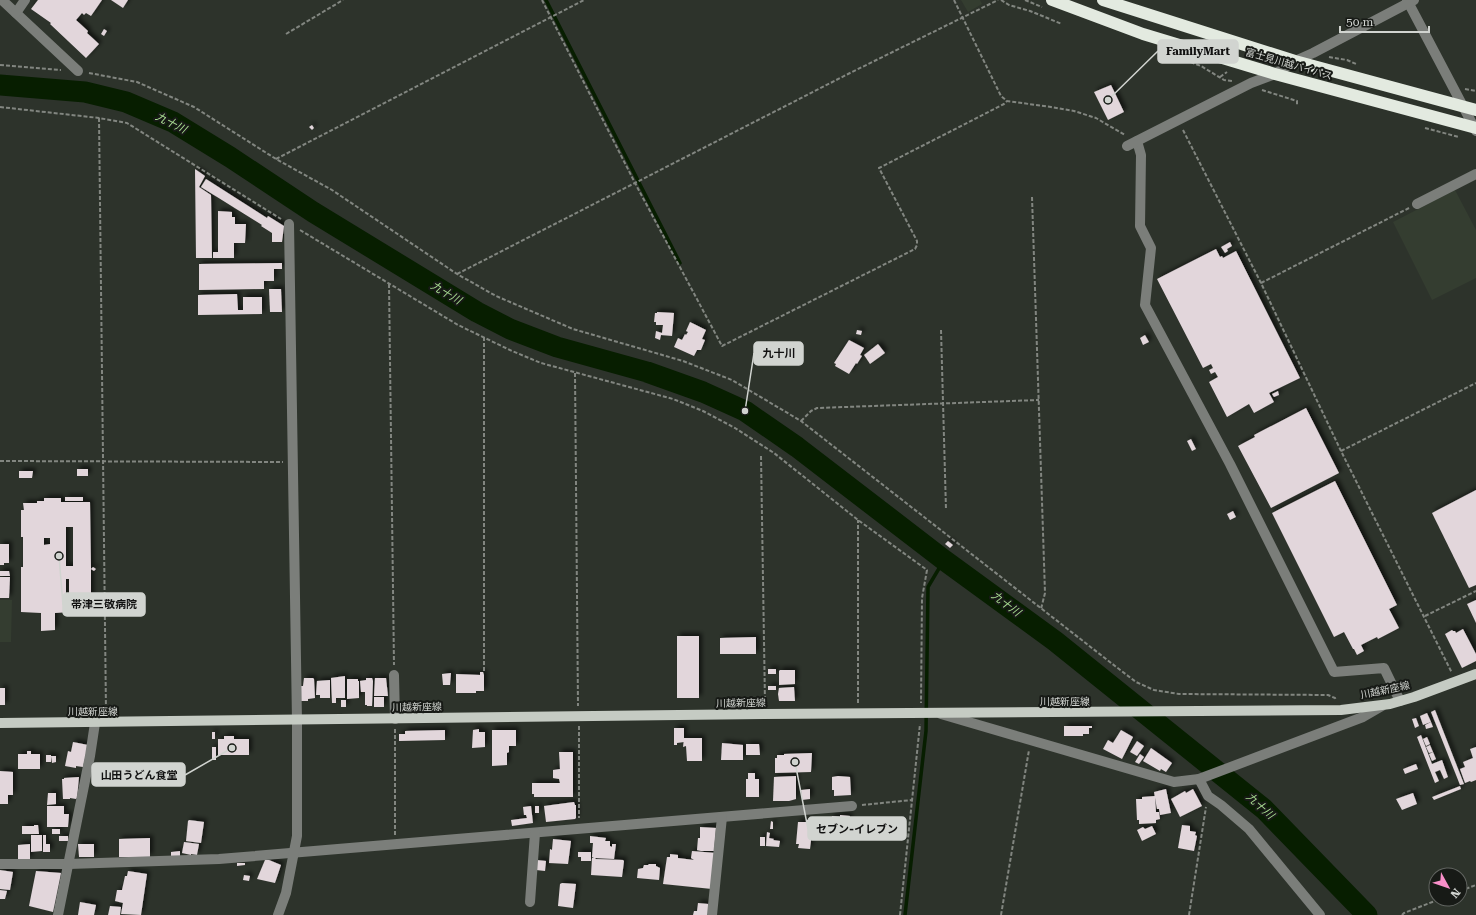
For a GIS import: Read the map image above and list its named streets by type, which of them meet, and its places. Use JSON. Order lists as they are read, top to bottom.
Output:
{
  "streets": {
    "highway": ["富士見川越バイパス"],
    "main road": ["川越新座線"]
  },
  "water": ["九十川"],
  "places": [
    "FamilyMart",
    "九十川",
    "帯津三敬病院",
    "山田うどん食堂",
    "セブン-イレブン"
  ],
  "scale_bar": "50 m",
  "north": "bottom right"
}
